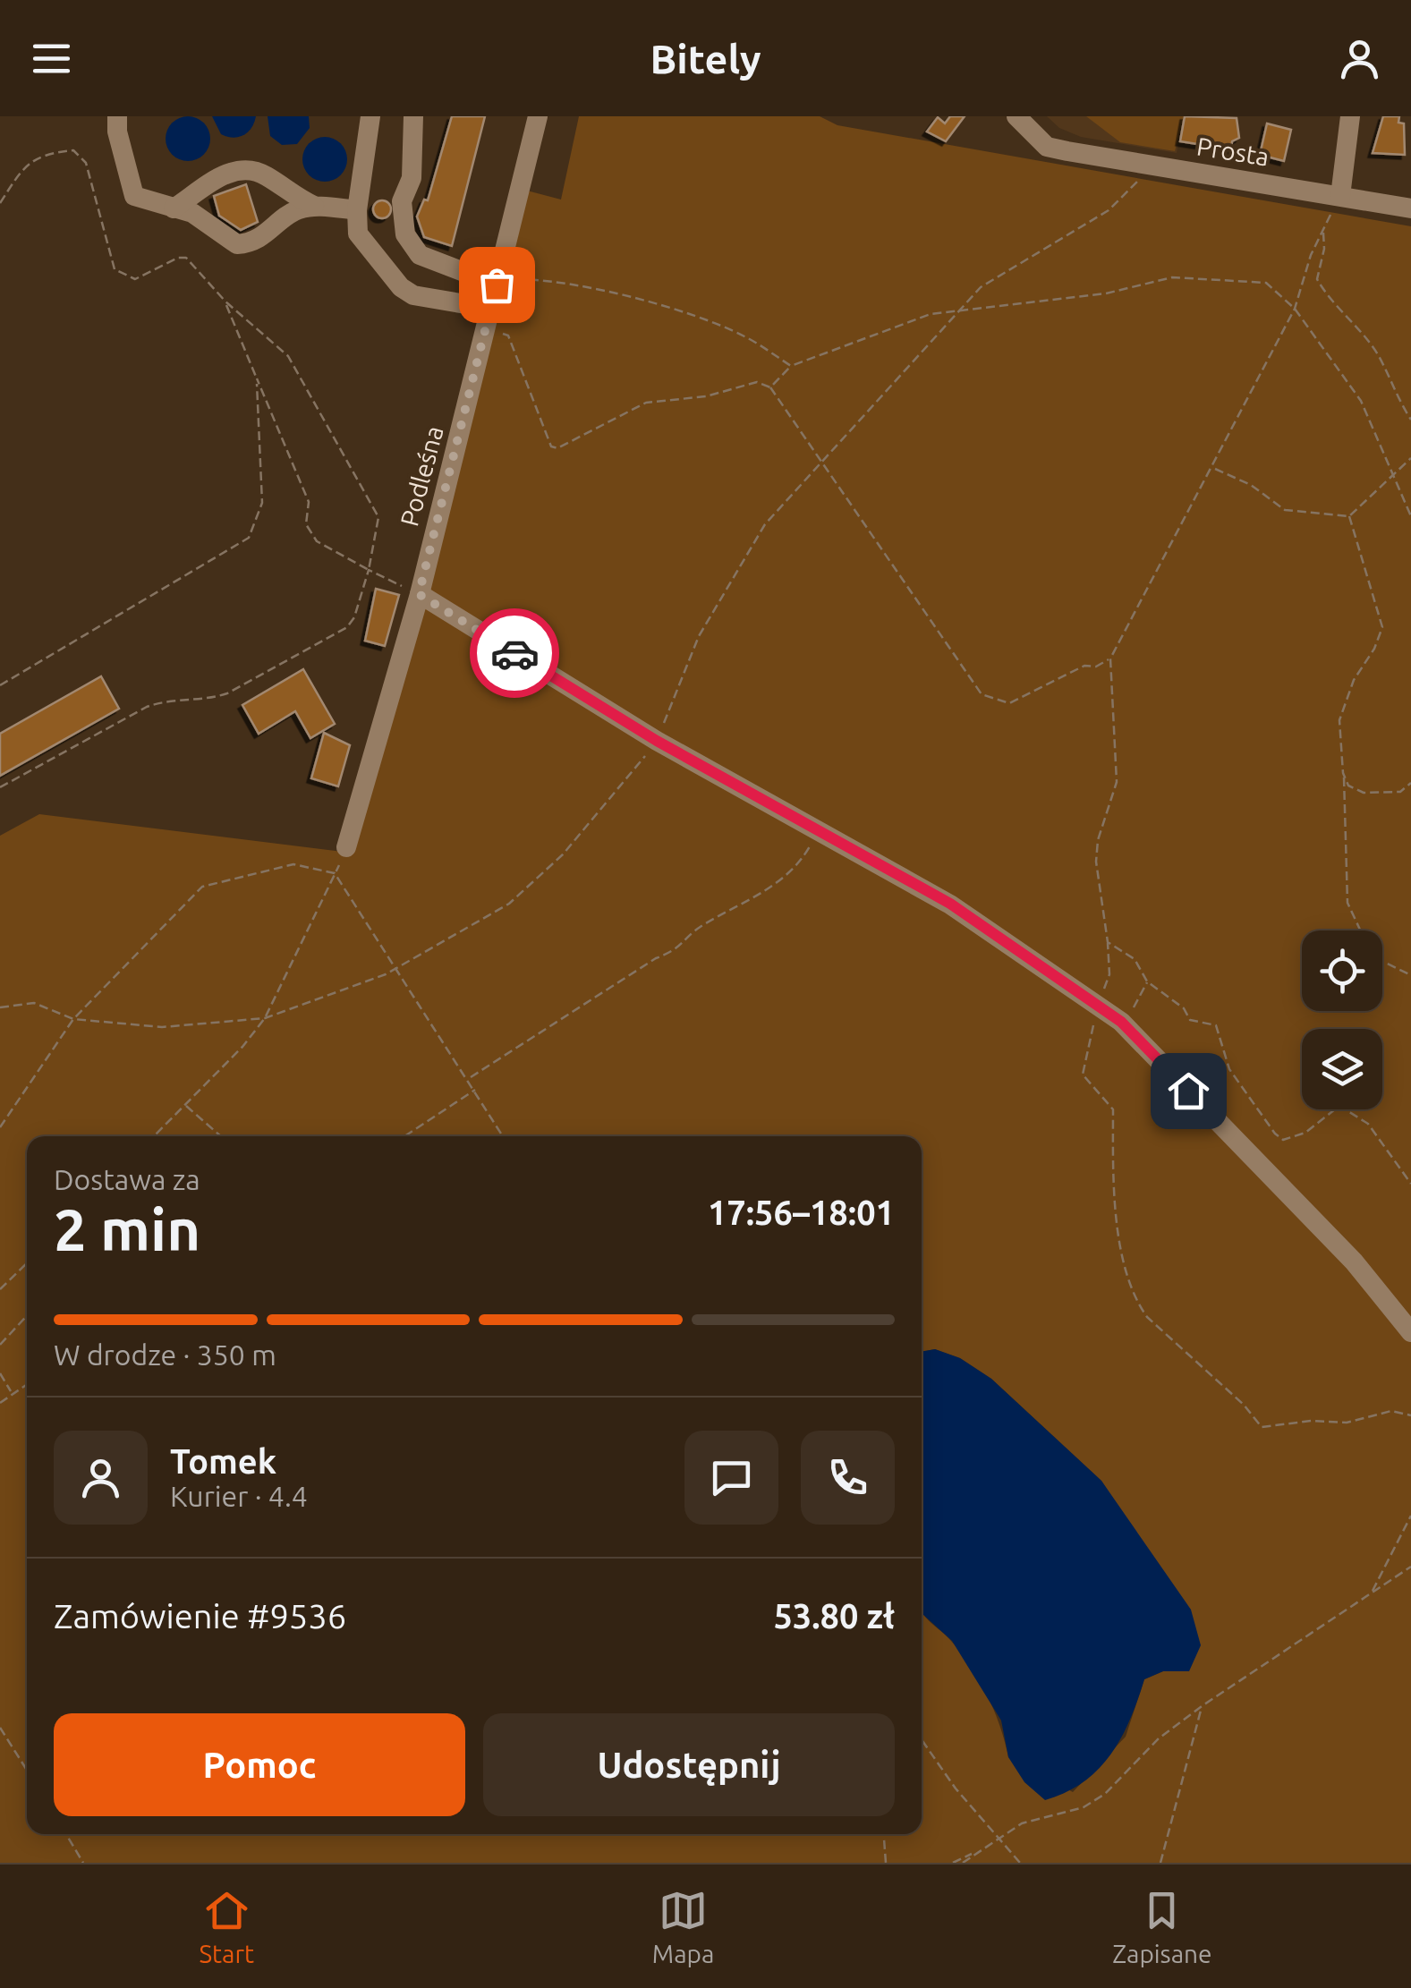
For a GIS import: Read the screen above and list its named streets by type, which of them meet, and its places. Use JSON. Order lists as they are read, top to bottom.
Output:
{
  "streets": {
    "street": ["Prosta", "Podleśna"]
  },
  "page": {
    "header": "Bitely",
    "heading": ["2 min", "Dostawa za", "17:56–18:01"],
    "panel": [
      "Tomek",
      "Kurier · 4.4",
      "Zamówienie #9536",
      "53.80 zł"
    ],
    "bar": "W drodze · 350 m",
    "buttons": ["Pomoc", "Udostępnij"],
    "tabs": ["Start", "Mapa", "Zapisane"]
  }
}
